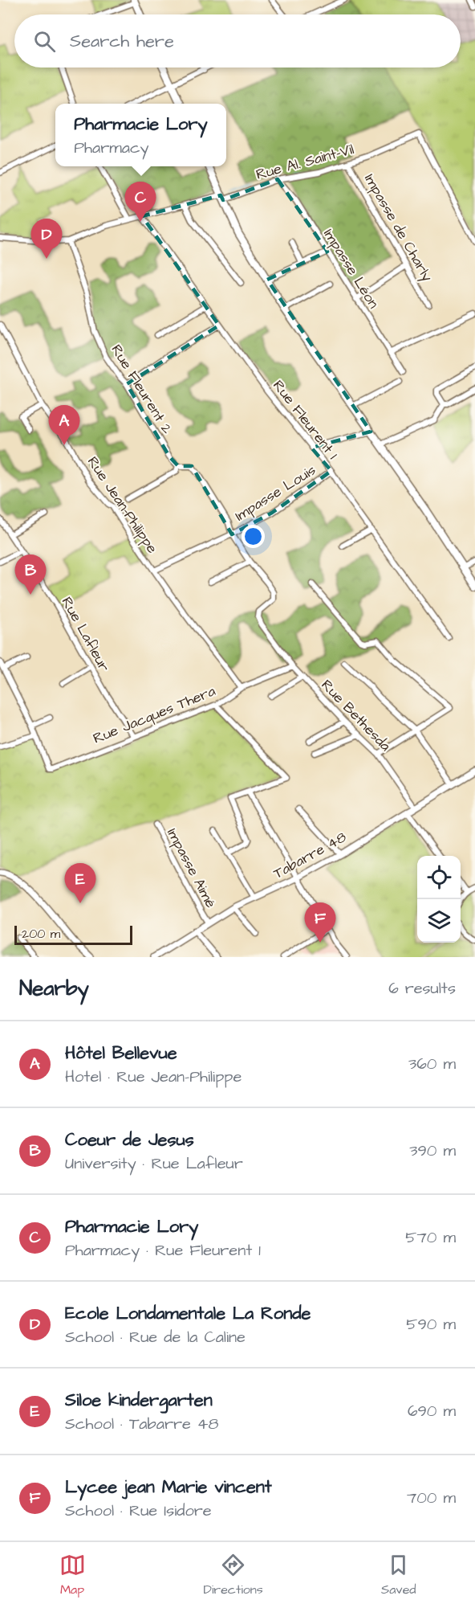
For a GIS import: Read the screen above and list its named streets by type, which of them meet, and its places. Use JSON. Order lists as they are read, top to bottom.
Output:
{
  "streets": {
    "street": [
      "Rue Al. Saint-Vil",
      "Impasse de Charly",
      "Impasse Léon",
      "Rue Fleurent 2",
      "Rue Fleurent 1",
      "Impasse Louis",
      "Rue Jean-Philippe",
      "Rue Lafleur",
      "Rue Jacques Thera",
      "Rue Bethesda",
      "Tabarre 48",
      "Impasse Aimé"
    ]
  },
  "crossings": [
    ["Rue Al. Saint-Vil", "Impasse de Charly"],
    ["Rue Al. Saint-Vil", "Impasse Léon"],
    ["Rue Al. Saint-Vil", "Rue Fleurent 2"],
    ["Rue Al. Saint-Vil", "Rue Fleurent 1"],
    ["Rue Fleurent 1", "Impasse Louis"],
    ["Impasse Louis", "Rue Jean-Philippe"],
    ["Rue Jean-Philippe", "Rue Jacques Thera"],
    ["Rue Lafleur", "Rue Jacques Thera"],
    ["Rue Jacques Thera", "Rue Bethesda"],
    ["Rue Bethesda", "Tabarre 48"],
    ["Tabarre 48", "Impasse Aimé"]
  ],
  "scale_bar": "200 m",
  "page": {
    "search": "Search here",
    "popup": ["Pharmacie Lory", "Pharmacy"],
    "pins": [
      "C",
      "D",
      "A",
      "B",
      "E",
      "F"
    ],
    "scale": "200 m",
    "heading": ["Nearby", "6 results"],
    "list": [
      {
        "mark": "A",
        "name": "Hôtel Bellevue",
        "note": "Hotel · Rue Jean-Philippe",
        "value": "360 m"
      },
      {
        "mark": "B",
        "name": "Coeur de Jesus",
        "note": "University · Rue Lafleur",
        "value": "390 m"
      },
      {
        "mark": "C",
        "name": "Pharmacie Lory",
        "note": "Pharmacy · Rue Fleurent 1",
        "value": "570 m"
      },
      {
        "mark": "D",
        "name": "Ecole Londamentale La Ronde",
        "note": "School · Rue de la Caline",
        "value": "590 m"
      },
      {
        "mark": "E",
        "name": "Siloe kindergarten",
        "note": "School · Tabarre 48",
        "value": "690 m"
      },
      {
        "mark": "F",
        "name": "Lycee jean Marie vincent",
        "note": "School · Rue Isidore",
        "value": "700 m"
      }
    ],
    "nav": ["Map", "Directions", "Saved"]
  }
}
